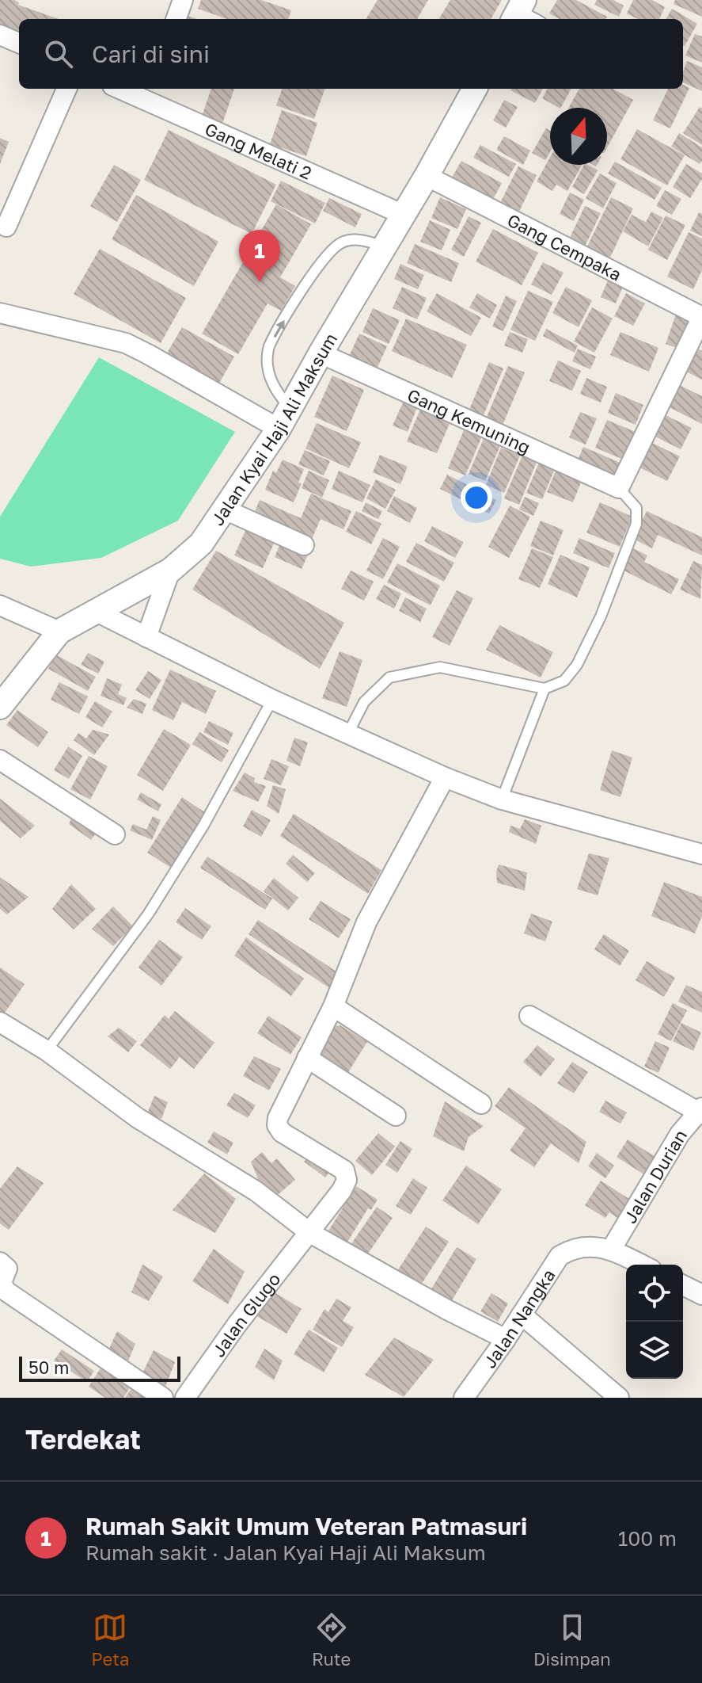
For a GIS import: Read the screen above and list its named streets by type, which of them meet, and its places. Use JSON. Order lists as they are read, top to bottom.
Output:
{
  "streets": {
    "street": [
      "Gang Melati 2",
      "Gang Cempaka",
      "Gang Kemuning",
      "Jalan Kyai Haji Ali Maksum",
      "Jalan Durian",
      "Jalan Glugo",
      "Jalan Nangka"
    ]
  },
  "crossings": [
    ["Gang Melati 2", "Jalan Kyai Haji Ali Maksum"],
    ["Gang Cempaka", "Jalan Kyai Haji Ali Maksum"],
    ["Gang Kemuning", "Jalan Kyai Haji Ali Maksum"],
    ["Jalan Durian", "Jalan Nangka"]
  ],
  "scale_bar": "50 m",
  "north": "top",
  "page": {
    "search": "Cari di sini",
    "pins": "1",
    "scale": "50 m",
    "heading": "Terdekat",
    "list": [
      {
        "mark": "1",
        "name": "Rumah Sakit Umum Veteran Patmasuri",
        "note": "Rumah sakit · Jalan Kyai Haji Ali Maksum",
        "value": "100 m"
      }
    ],
    "nav": ["Peta", "Rute", "Disimpan"]
  }
}
